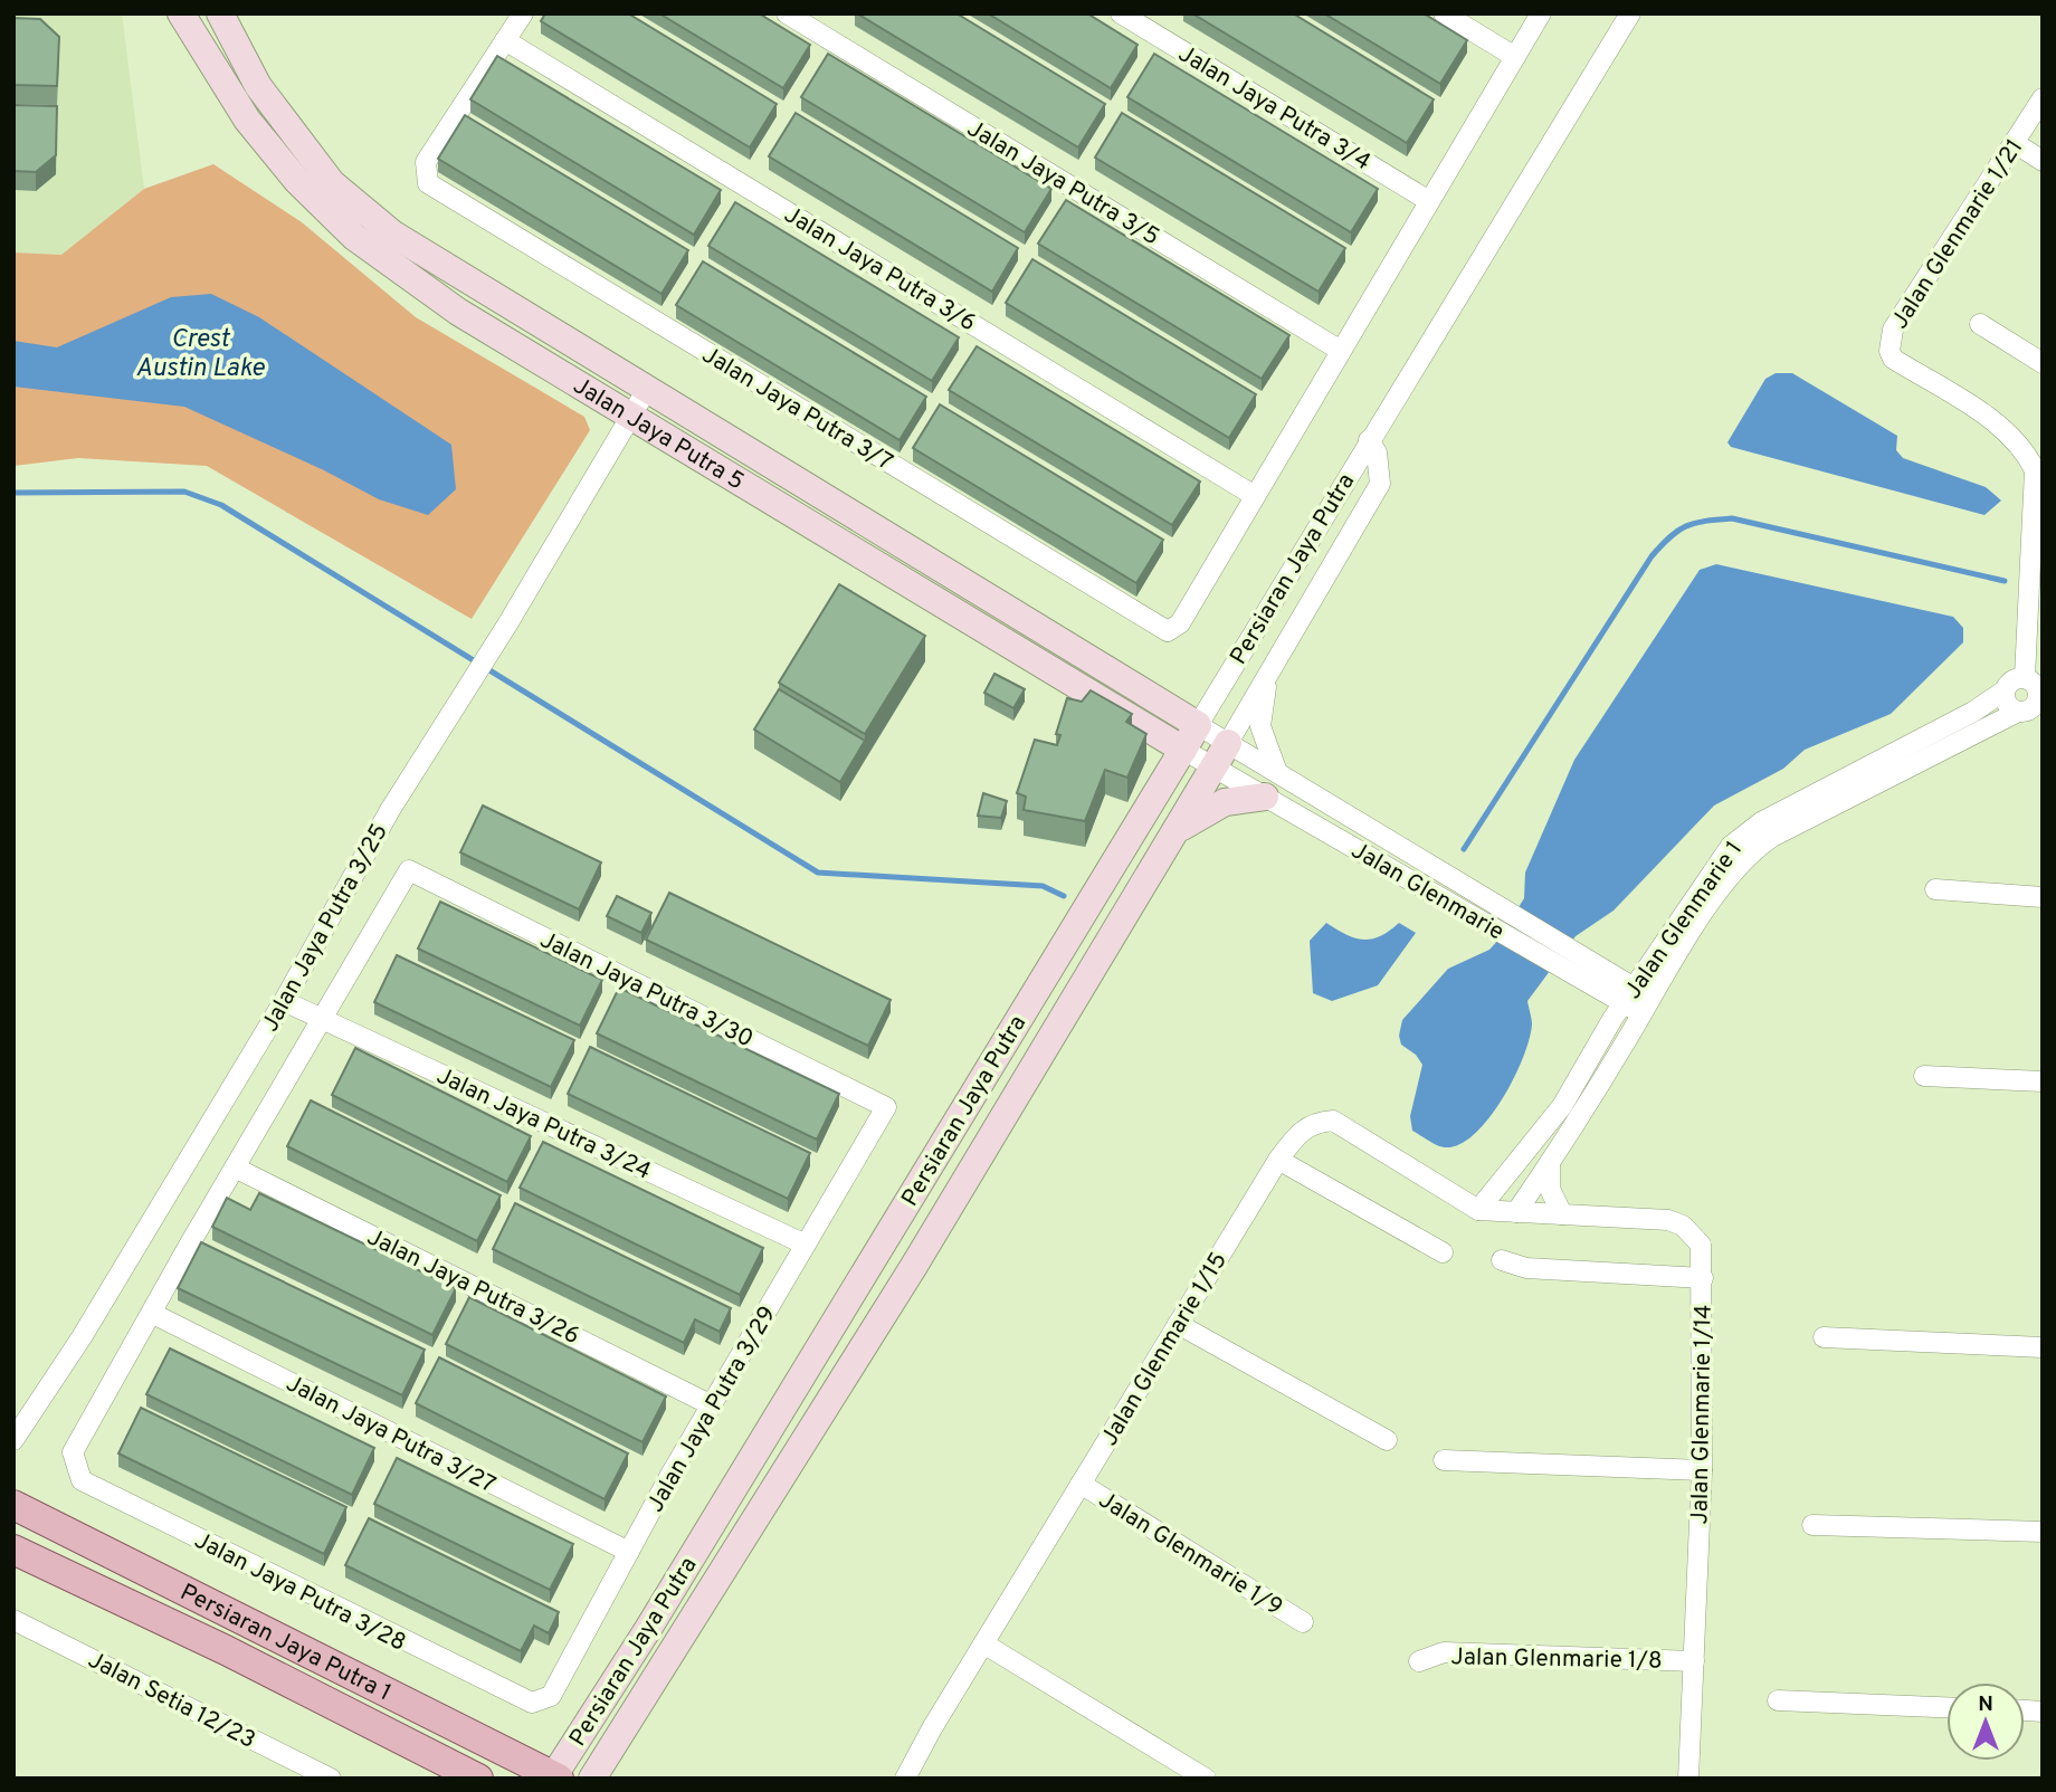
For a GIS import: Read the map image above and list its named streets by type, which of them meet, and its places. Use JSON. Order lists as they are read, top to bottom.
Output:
{
  "streets": {
    "main road": ["Persiaran Jaya Putra 1"],
    "street": [
      "Jalan Jaya Putra 3/4",
      "Jalan Jaya Putra 3/5",
      "Jalan Glenmarie 1/21",
      "Jalan Jaya Putra 3/6",
      "Jalan Jaya Putra 3/7",
      "Jalan Jaya Putra 5",
      "Persiaran Jaya Putra",
      "Jalan Glenmarie",
      "Jalan Glenmarie 1",
      "Jalan Jaya Putra 3/25",
      "Jalan Jaya Putra 3/30",
      "Jalan Jaya Putra 3/24",
      "Jalan Jaya Putra 3/26",
      "Jalan Glenmarie 1/15",
      "Jalan Jaya Putra 3/29",
      "Jalan Glenmarie 1/14",
      "Jalan Jaya Putra 3/27",
      "Jalan Glenmarie 1/9",
      "Jalan Jaya Putra 3/28",
      "Jalan Glenmarie 1/8",
      "Jalan Setia 12/23"
    ]
  },
  "crossings": [
    ["Jalan Glenmarie 1/21", "Jalan Glenmarie 1"],
    ["Jalan Jaya Putra 3/6", "Jalan Jaya Putra 3/7"],
    ["Jalan Jaya Putra 5", "Persiaran Jaya Putra"],
    ["Jalan Jaya Putra 5", "Jalan Glenmarie"],
    ["Jalan Jaya Putra 5", "Jalan Jaya Putra 3/25"],
    ["Persiaran Jaya Putra", "Jalan Glenmarie"],
    ["Persiaran Jaya Putra", "Persiaran Jaya Putra 1"],
    ["Jalan Glenmarie", "Jalan Glenmarie 1"],
    ["Jalan Glenmarie 1", "Jalan Glenmarie 1/15"],
    ["Jalan Glenmarie 1", "Jalan Glenmarie 1/14"],
    ["Jalan Jaya Putra 3/25", "Jalan Jaya Putra 3/30"],
    ["Jalan Jaya Putra 3/25", "Jalan Jaya Putra 3/24"],
    ["Jalan Jaya Putra 3/25", "Jalan Jaya Putra 3/26"],
    ["Jalan Jaya Putra 3/25", "Jalan Jaya Putra 3/27"],
    ["Jalan Jaya Putra 3/25", "Jalan Jaya Putra 3/28"],
    ["Jalan Jaya Putra 3/30", "Jalan Jaya Putra 3/29"],
    ["Jalan Jaya Putra 3/24", "Jalan Jaya Putra 3/29"],
    ["Jalan Jaya Putra 3/26", "Jalan Jaya Putra 3/29"],
    ["Jalan Glenmarie 1/15", "Jalan Glenmarie 1/14"],
    ["Jalan Glenmarie 1/15", "Jalan Glenmarie 1/9"],
    ["Jalan Jaya Putra 3/29", "Jalan Jaya Putra 3/27"],
    ["Jalan Jaya Putra 3/29", "Jalan Jaya Putra 3/28"],
    ["Jalan Glenmarie 1/14", "Jalan Glenmarie 1/8"]
  ],
  "water": ["Crest Austin Lake"],
  "north": "top"
}
